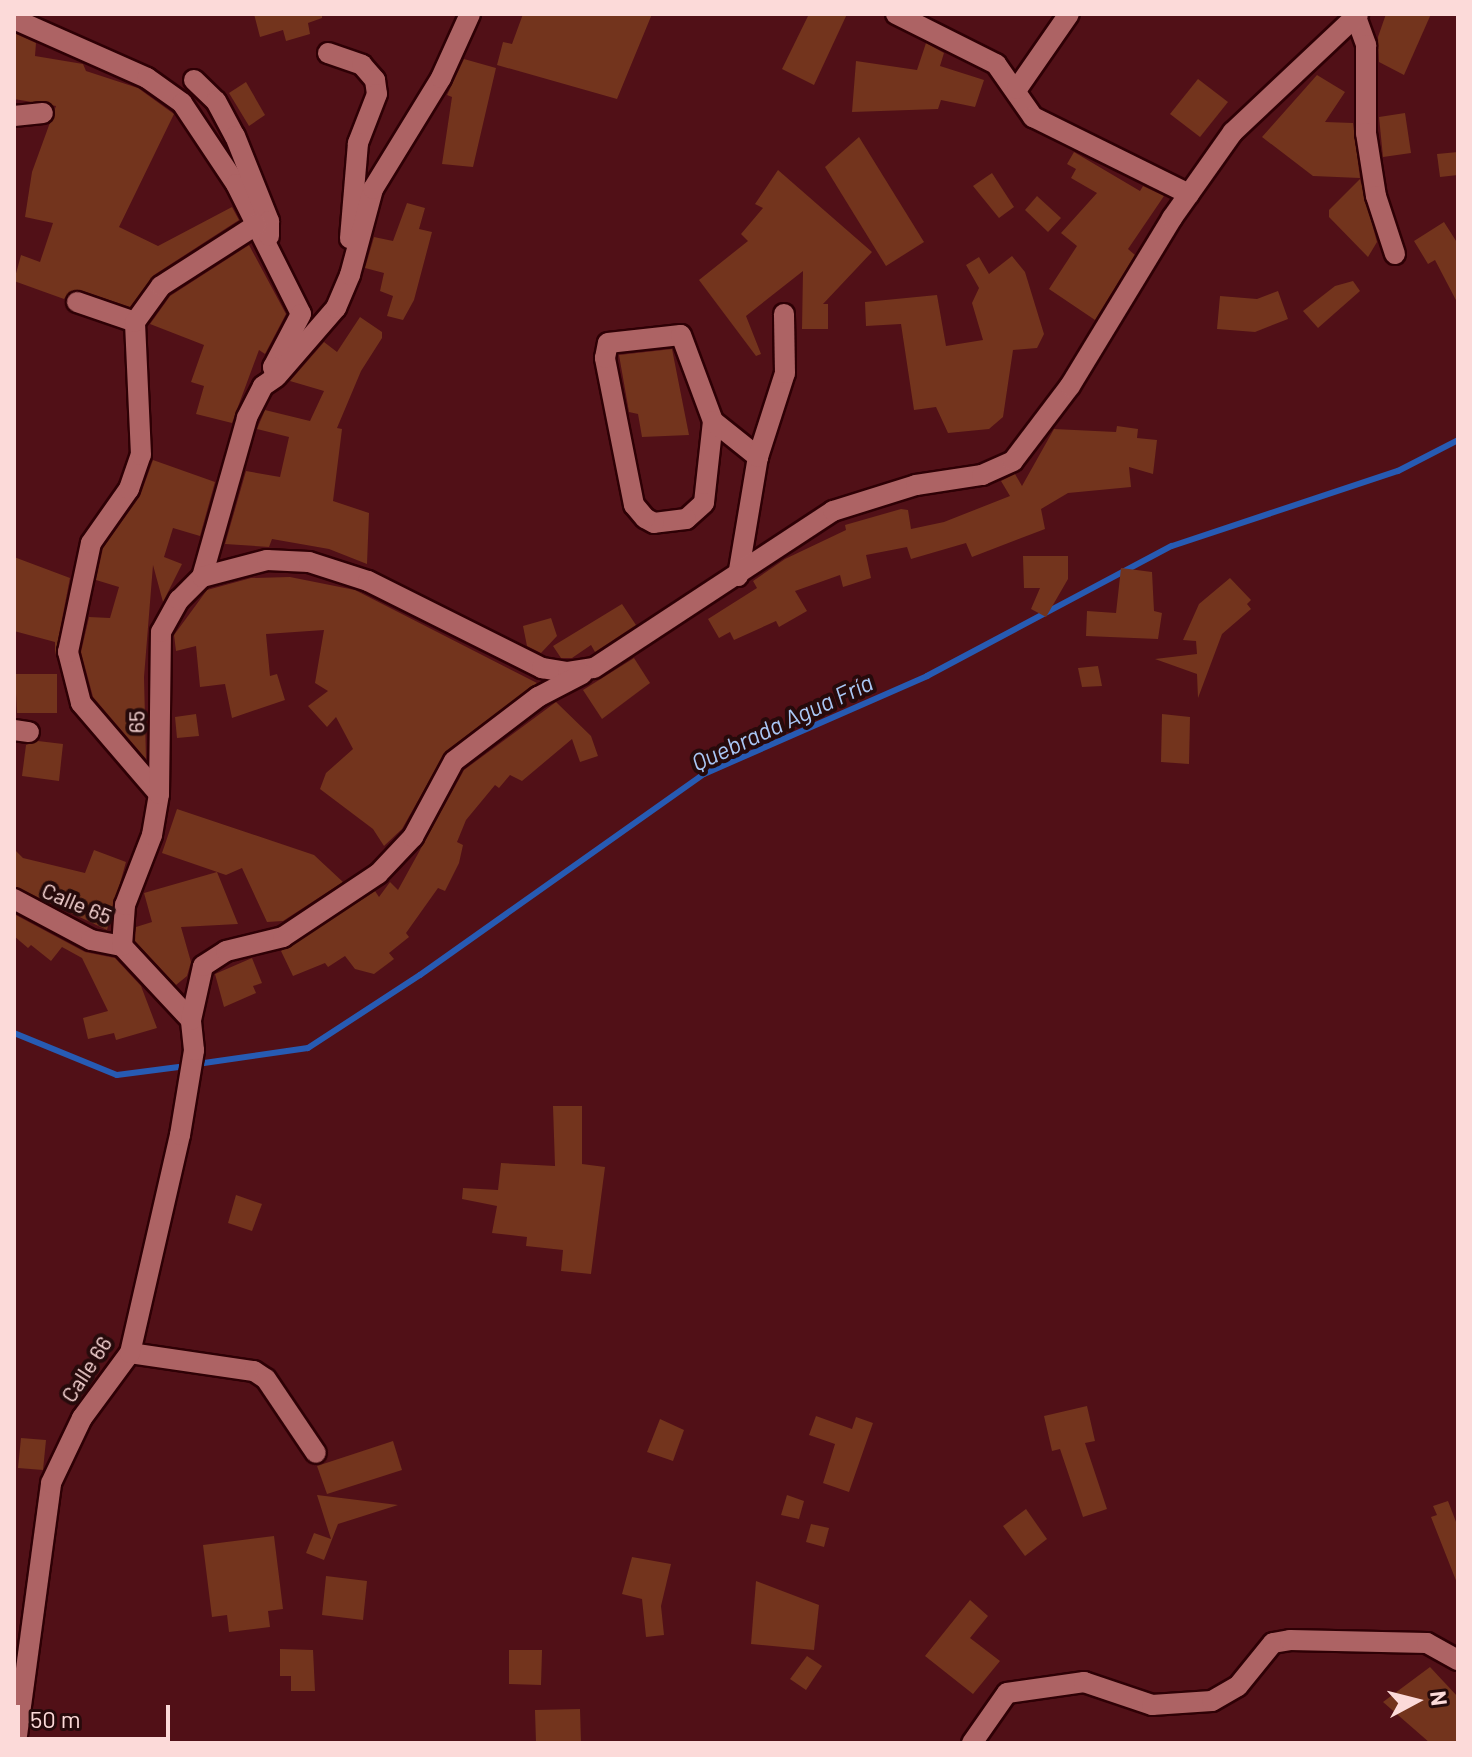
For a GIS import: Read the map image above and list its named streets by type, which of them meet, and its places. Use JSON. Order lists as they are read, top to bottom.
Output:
{
  "streets": {
    "street": ["65", "Calle 65", "Calle 66"]
  },
  "crossings": [
    ["65", "Calle 65"]
  ],
  "water": ["Quebrada Agua Fría"],
  "scale_bar": "50 m",
  "north": "right"
}
